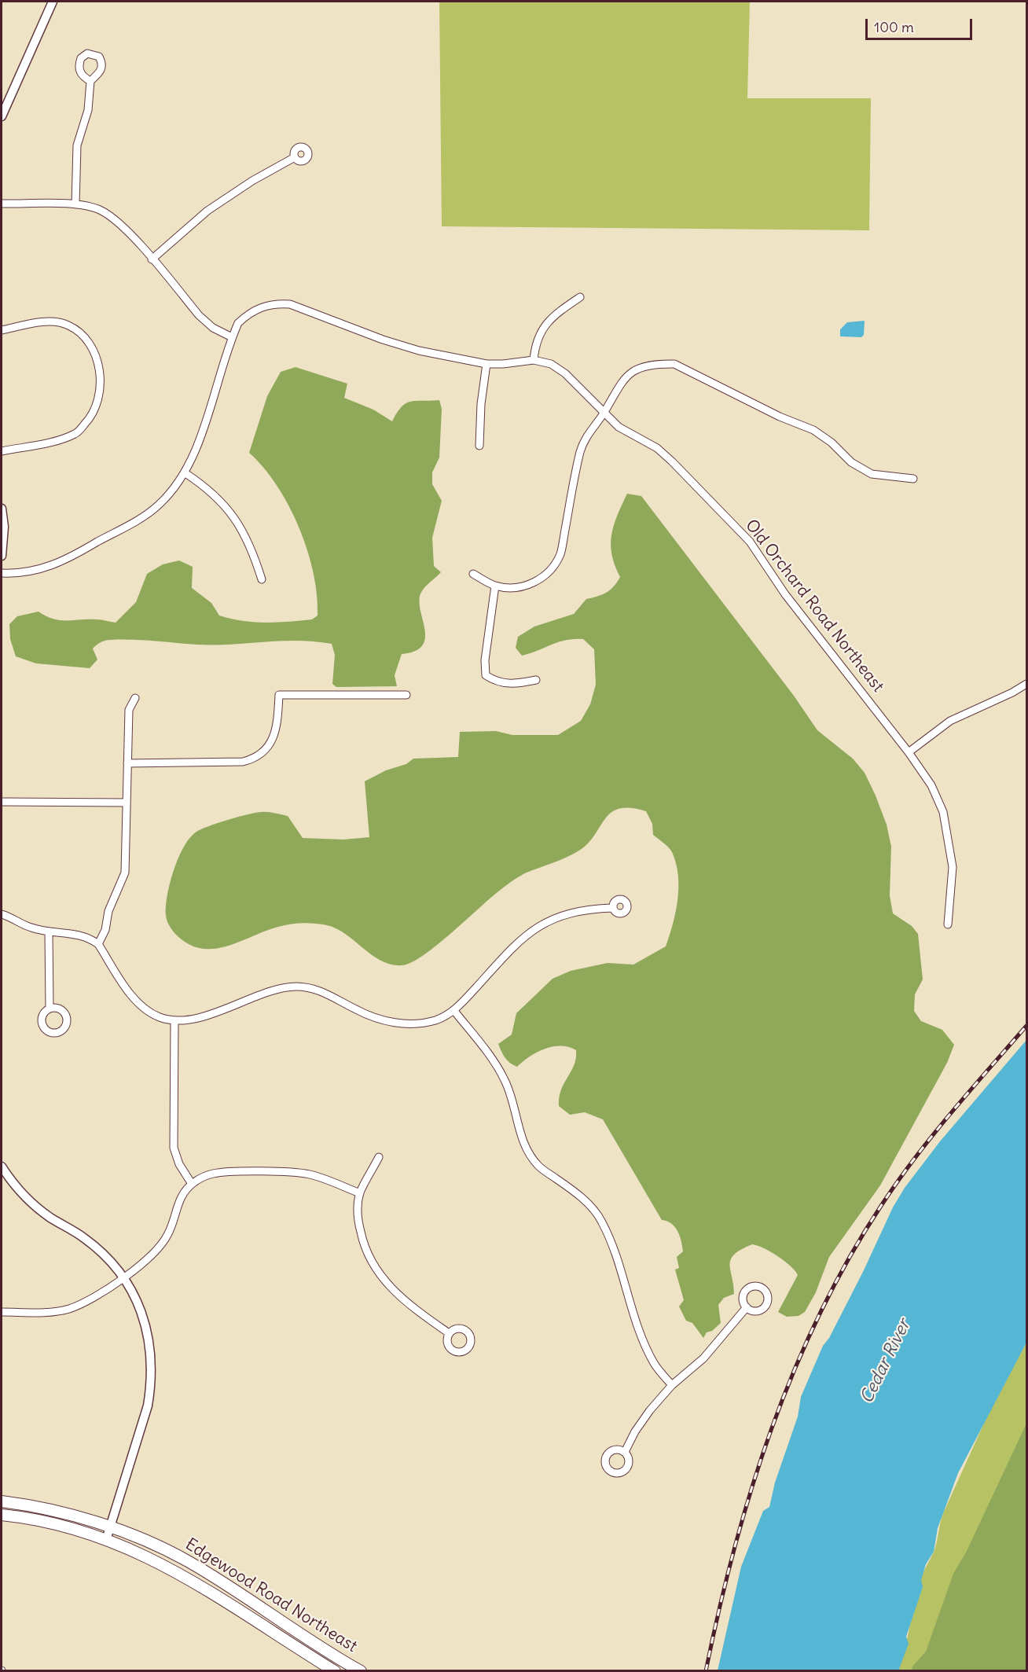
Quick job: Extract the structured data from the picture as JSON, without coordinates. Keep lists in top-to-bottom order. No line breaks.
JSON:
{"streets":{"main road":["Edgewood Road Northeast"],"street":["Old Orchard Road Northeast"]},"water":["Cedar River"],"scale_bar":"100 m"}
